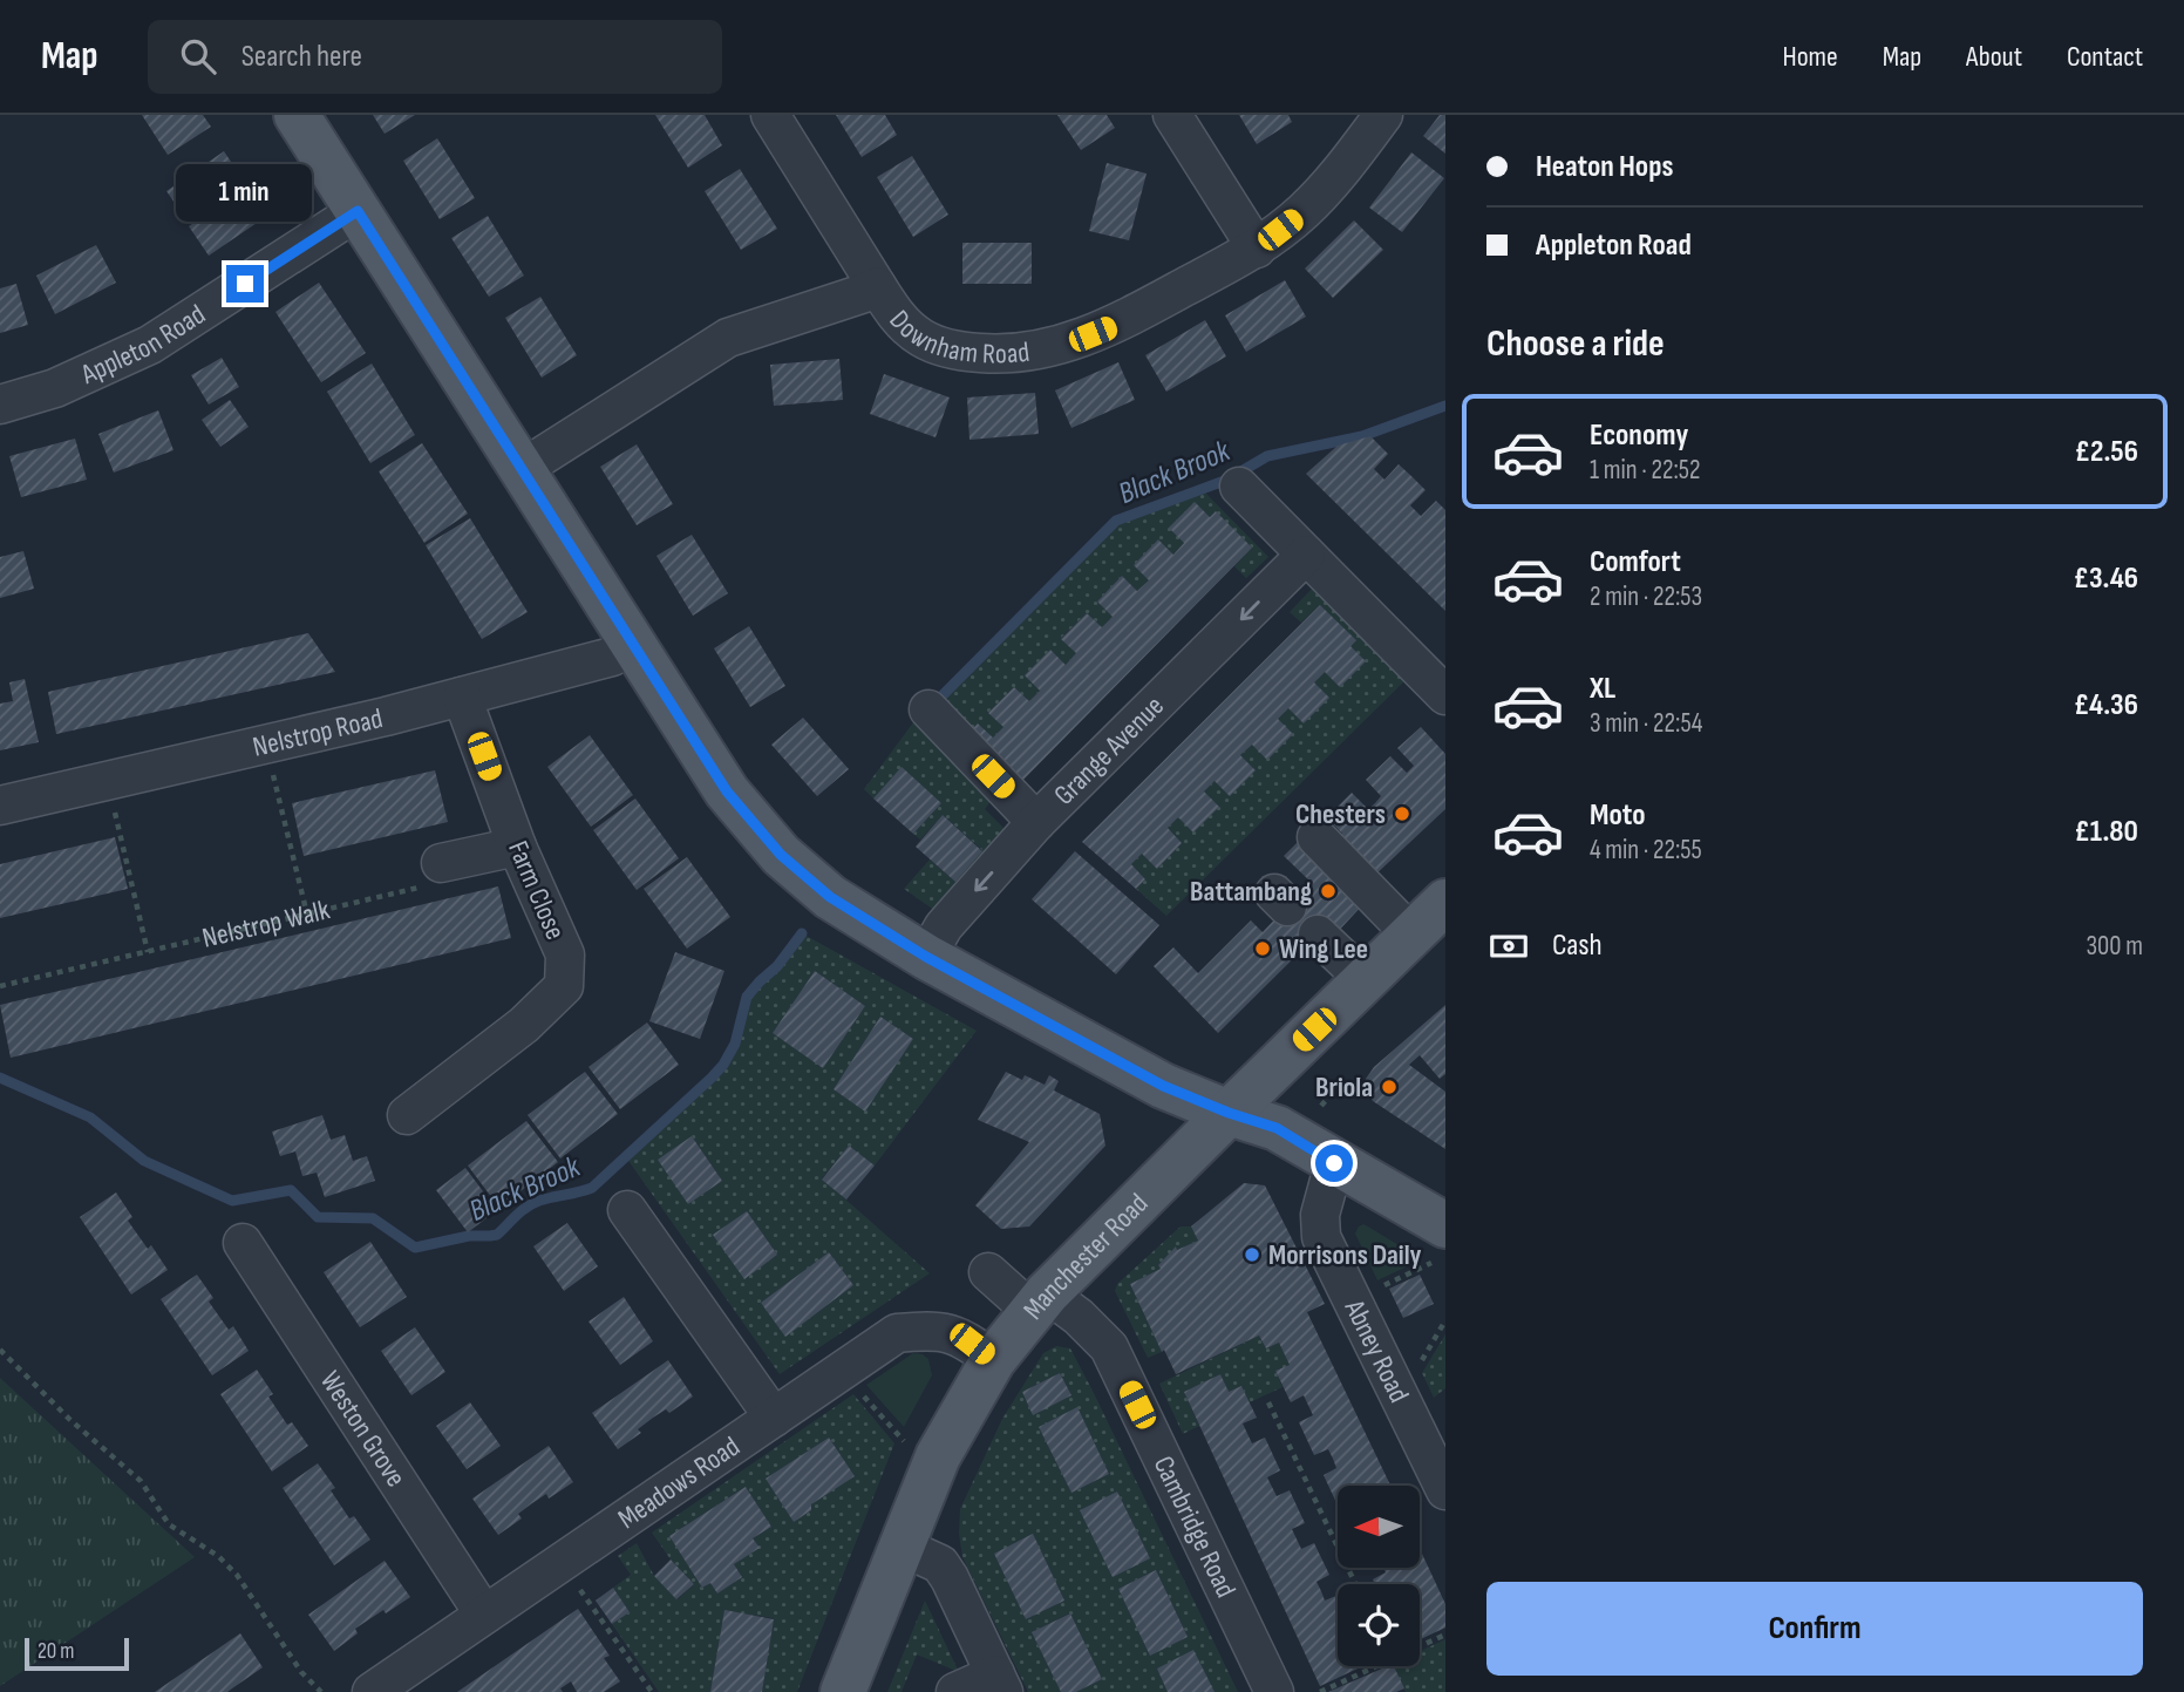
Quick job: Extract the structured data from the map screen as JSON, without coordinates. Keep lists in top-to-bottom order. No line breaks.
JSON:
{"streets":{"main road":["Manchester Road"],"street":["Downham Road","Appleton Road","Nelstrop Road","Grange Avenue","Farm Close","Abney Road","Weston Grove","Meadows Road","Cambridge Road"],"path":["Nelstrop Walk"]},"crossings":[["Nelstrop Road","Farm Close"],["Manchester Road","Meadows Road"],["Manchester Road","Cambridge Road"],["Weston Grove","Meadows Road"]],"one_way":["Grange Avenue"],"water":["Black Brook"],"places":["Chesters","Battambang","Wing Lee","Briola","Morrisons Daily"],"scale_bar":"20 m","north":"left","page":{"header":"Map","search":"Search here","nav":["Home","Map","About","Contact"],"banner":["Heaton Hops","Appleton Road"],"bubble":"1 min","heading":"Choose a ride","list":[{"name":"Economy","note":"1 min · 22:52","value":"£2.56"},{"name":"Comfort","note":"2 min · 22:53","value":"£3.46"},{"name":"XL","note":"3 min · 22:54","value":"£4.36"},{"name":"Moto","note":"4 min · 22:55","value":"£1.80"}],"pay":["Cash","300 m"],"buttons":"Confirm","scale":"20 m"}}
